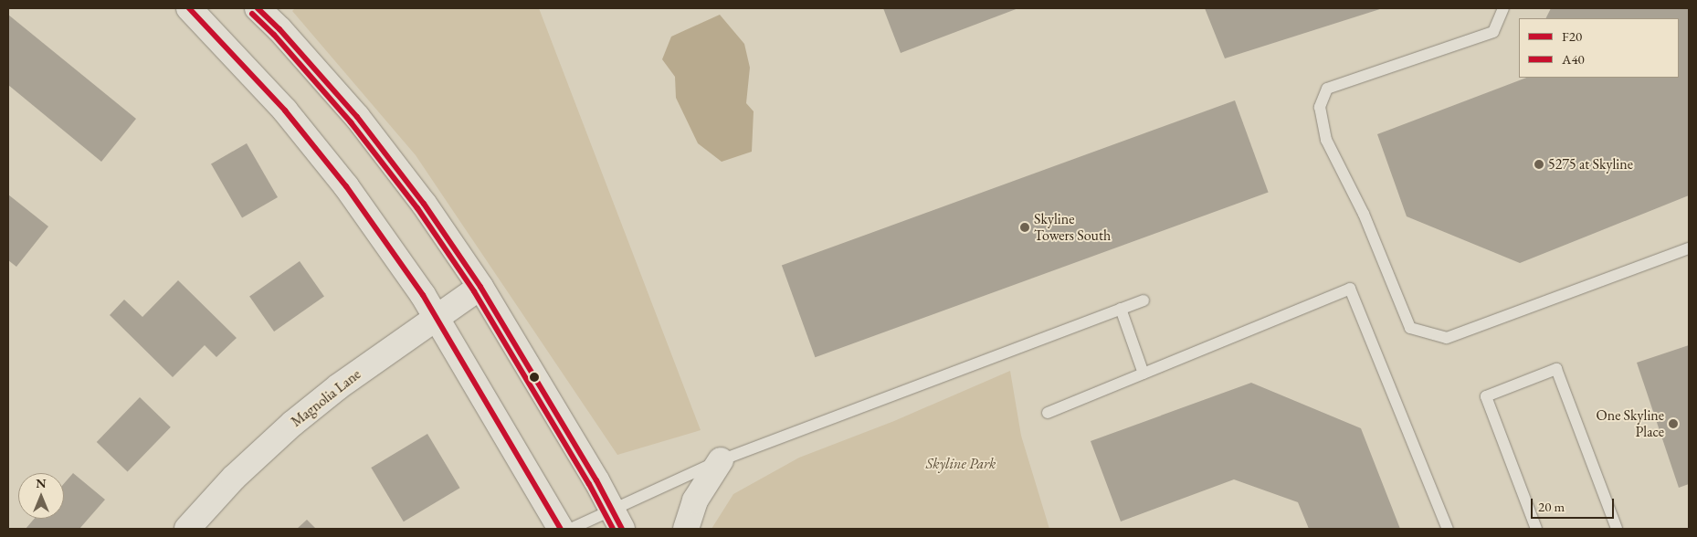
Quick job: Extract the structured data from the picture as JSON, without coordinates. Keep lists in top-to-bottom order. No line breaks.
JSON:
{"streets":{"main road":["Magnolia Lane"]},"parks":["Skyline Park"],"places":["5275 at Skyline","Skyline Towers South","One Skyline Place"],"lines":["transit line F20","transit line A40"],"legend":["F20","A40"],"scale_bar":"20 m","north":"top"}
